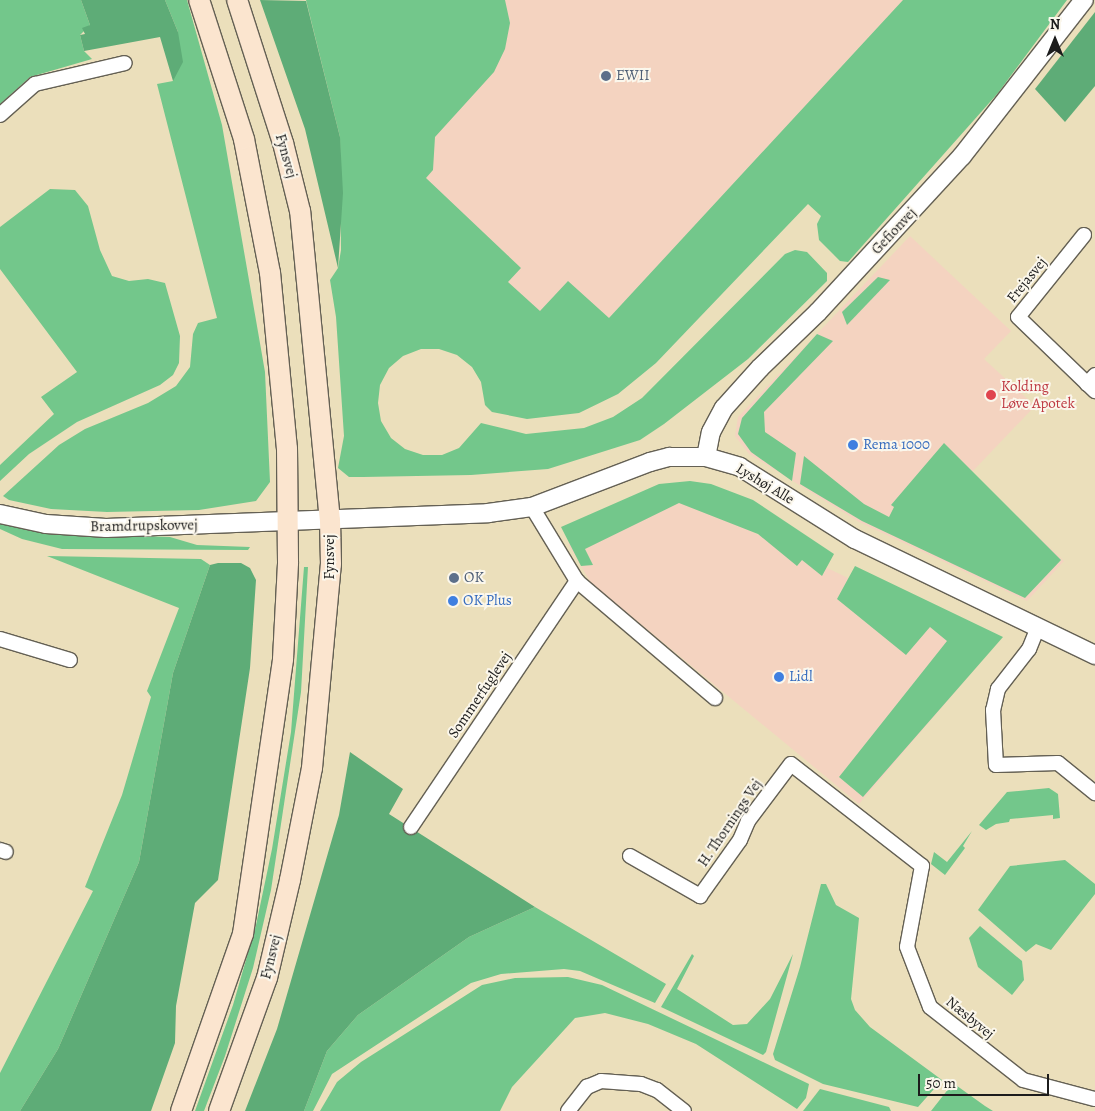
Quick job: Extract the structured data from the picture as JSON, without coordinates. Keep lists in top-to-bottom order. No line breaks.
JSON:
{"streets":{"main road":["Fynsvej"],"street":["Gefionvej","Frejasvej","Lyshøj Alle","Bramdrupskovvej","Sommerfuglevej","H. Thornings Vej","Næsbyvej"]},"crossings":[["Fynsvej","Lyshøj Alle"],["Gefionvej","Lyshøj Alle"],["Lyshøj Alle","Bramdrupskovvej"],["H. Thornings Vej","Næsbyvej"]],"places":["EWII","Kolding Løve Apotek","Rema 1000","OK","OK Plus","Lidl"],"scale_bar":"50 m","north":"top"}
